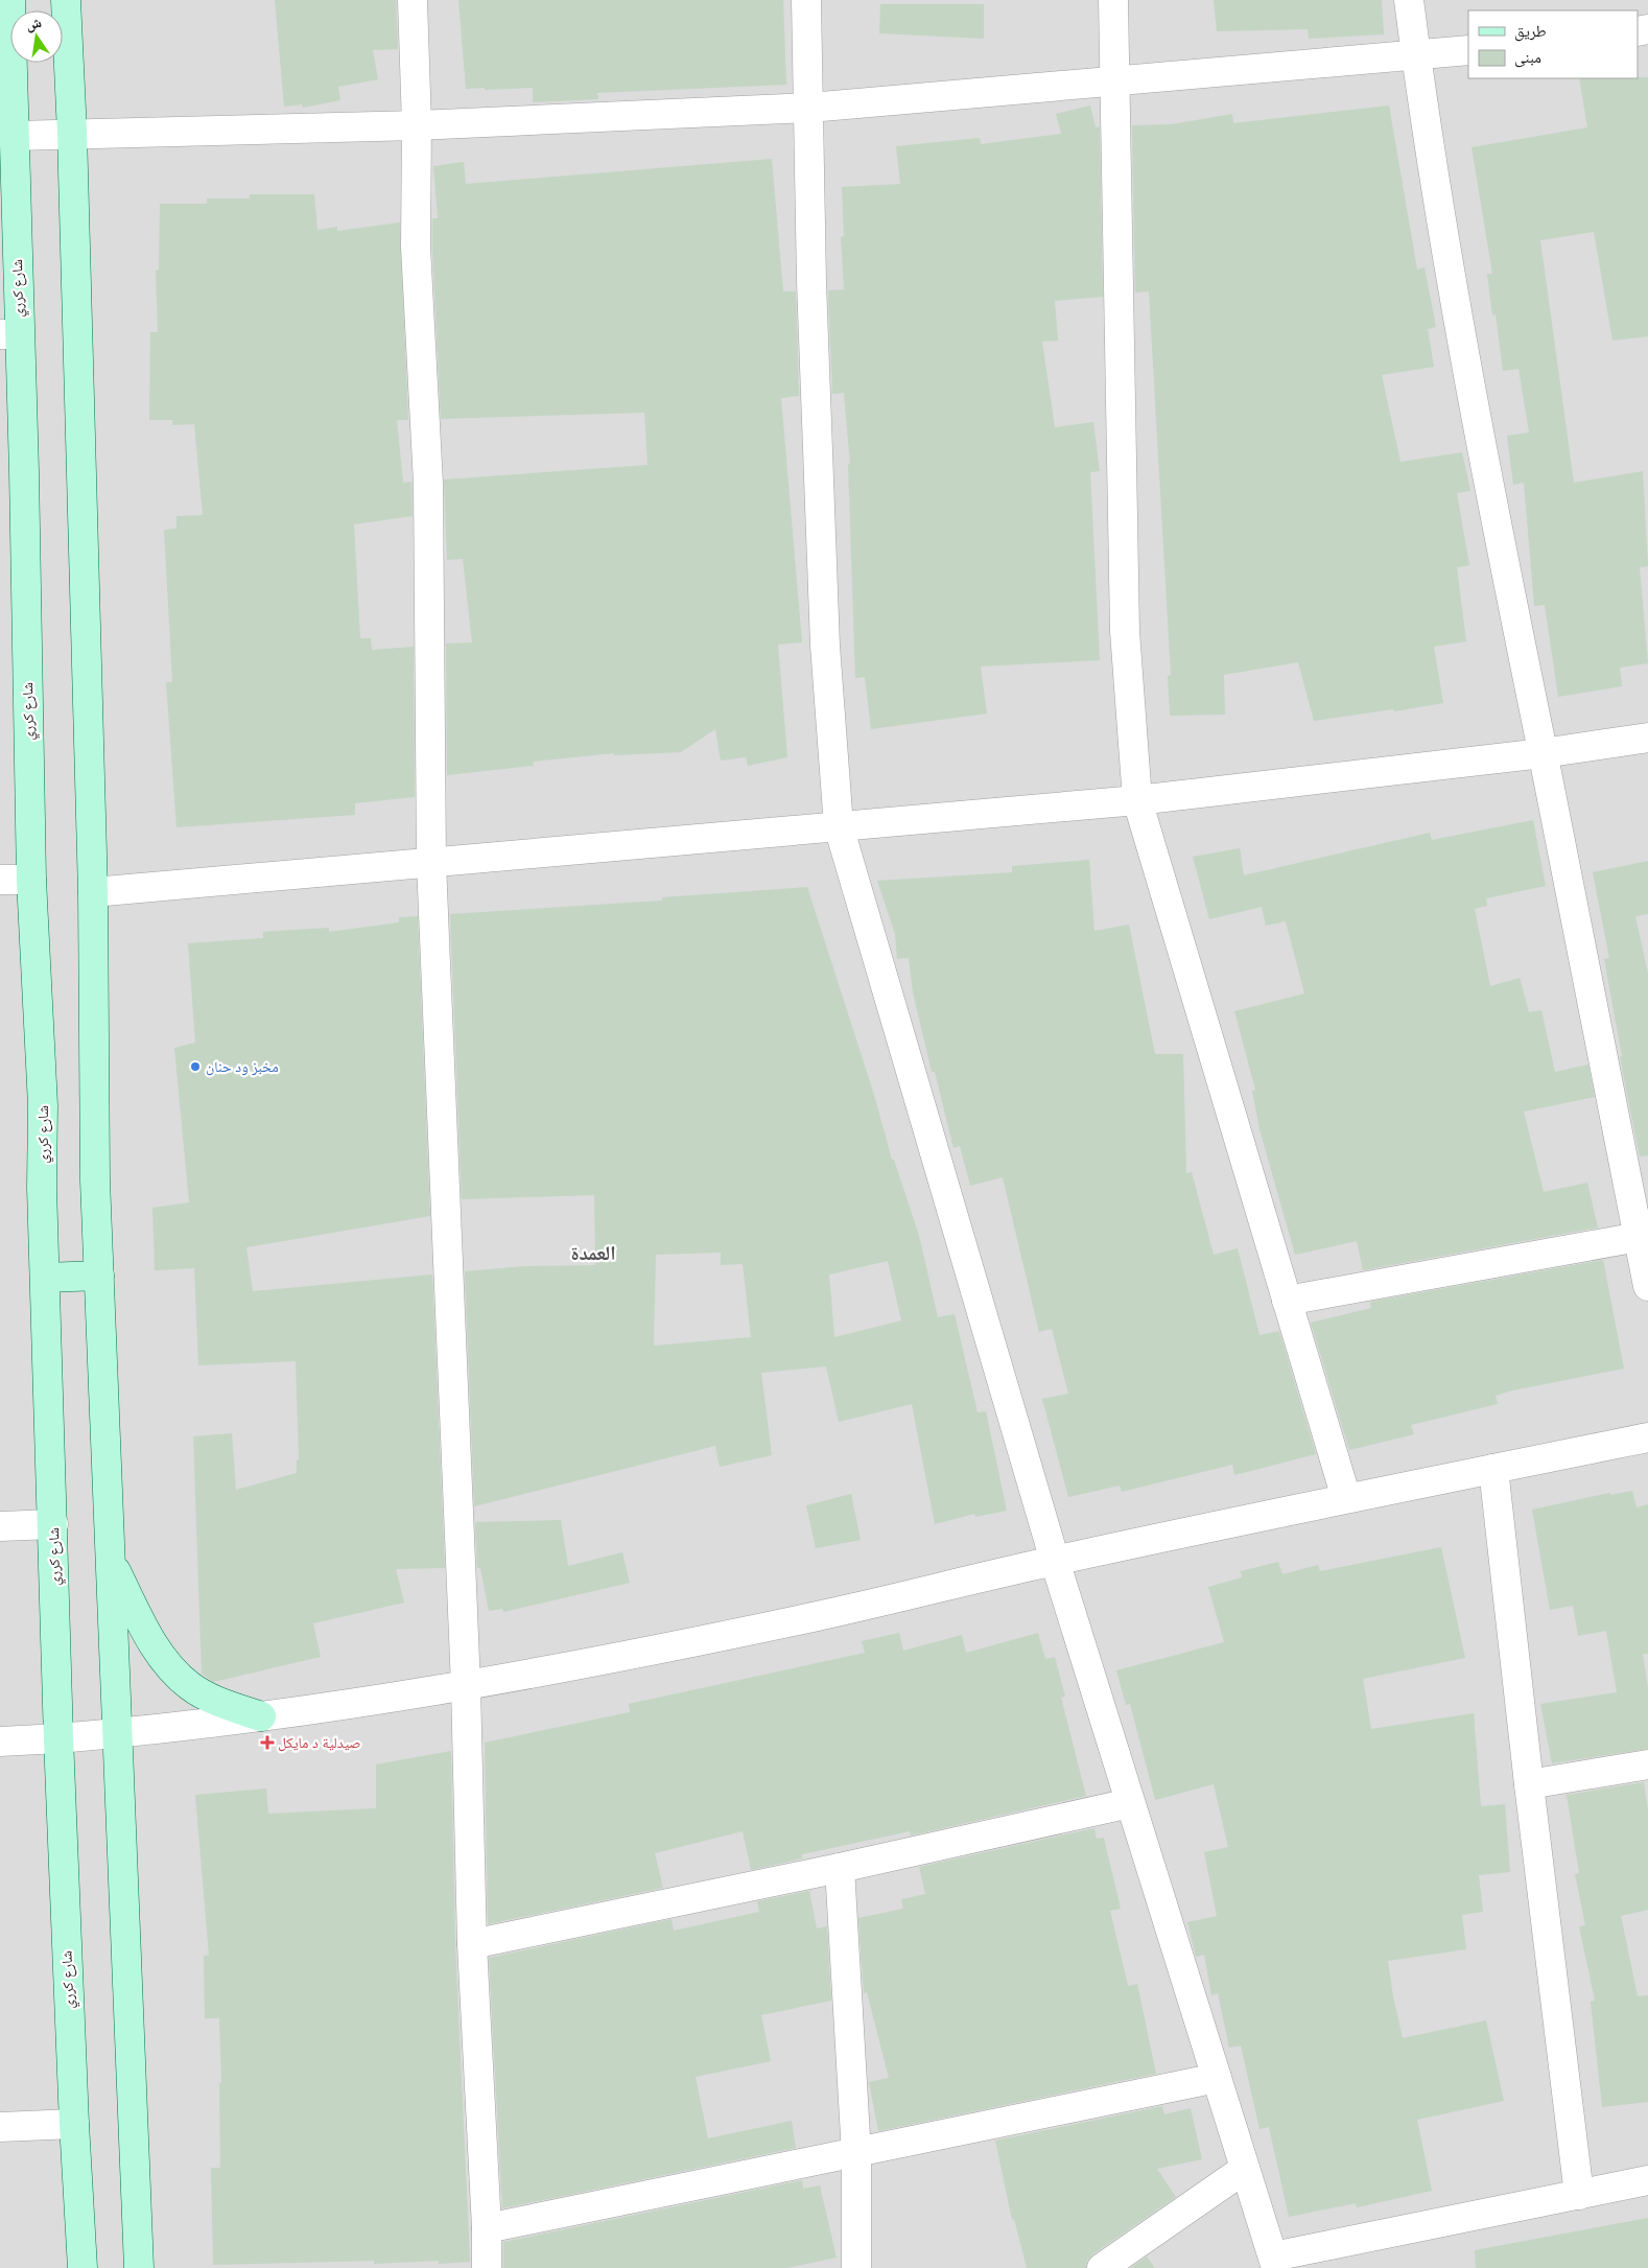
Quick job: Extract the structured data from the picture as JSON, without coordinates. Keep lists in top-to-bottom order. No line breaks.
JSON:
{"streets":{"main road":["شارع كرري"]},"districts":["العمدة"],"places":{"other":["مخبز ود حنان"],"health":["صيدلية د مايكل"]},"legend":["طريق","مبنى"],"north":"top"}
